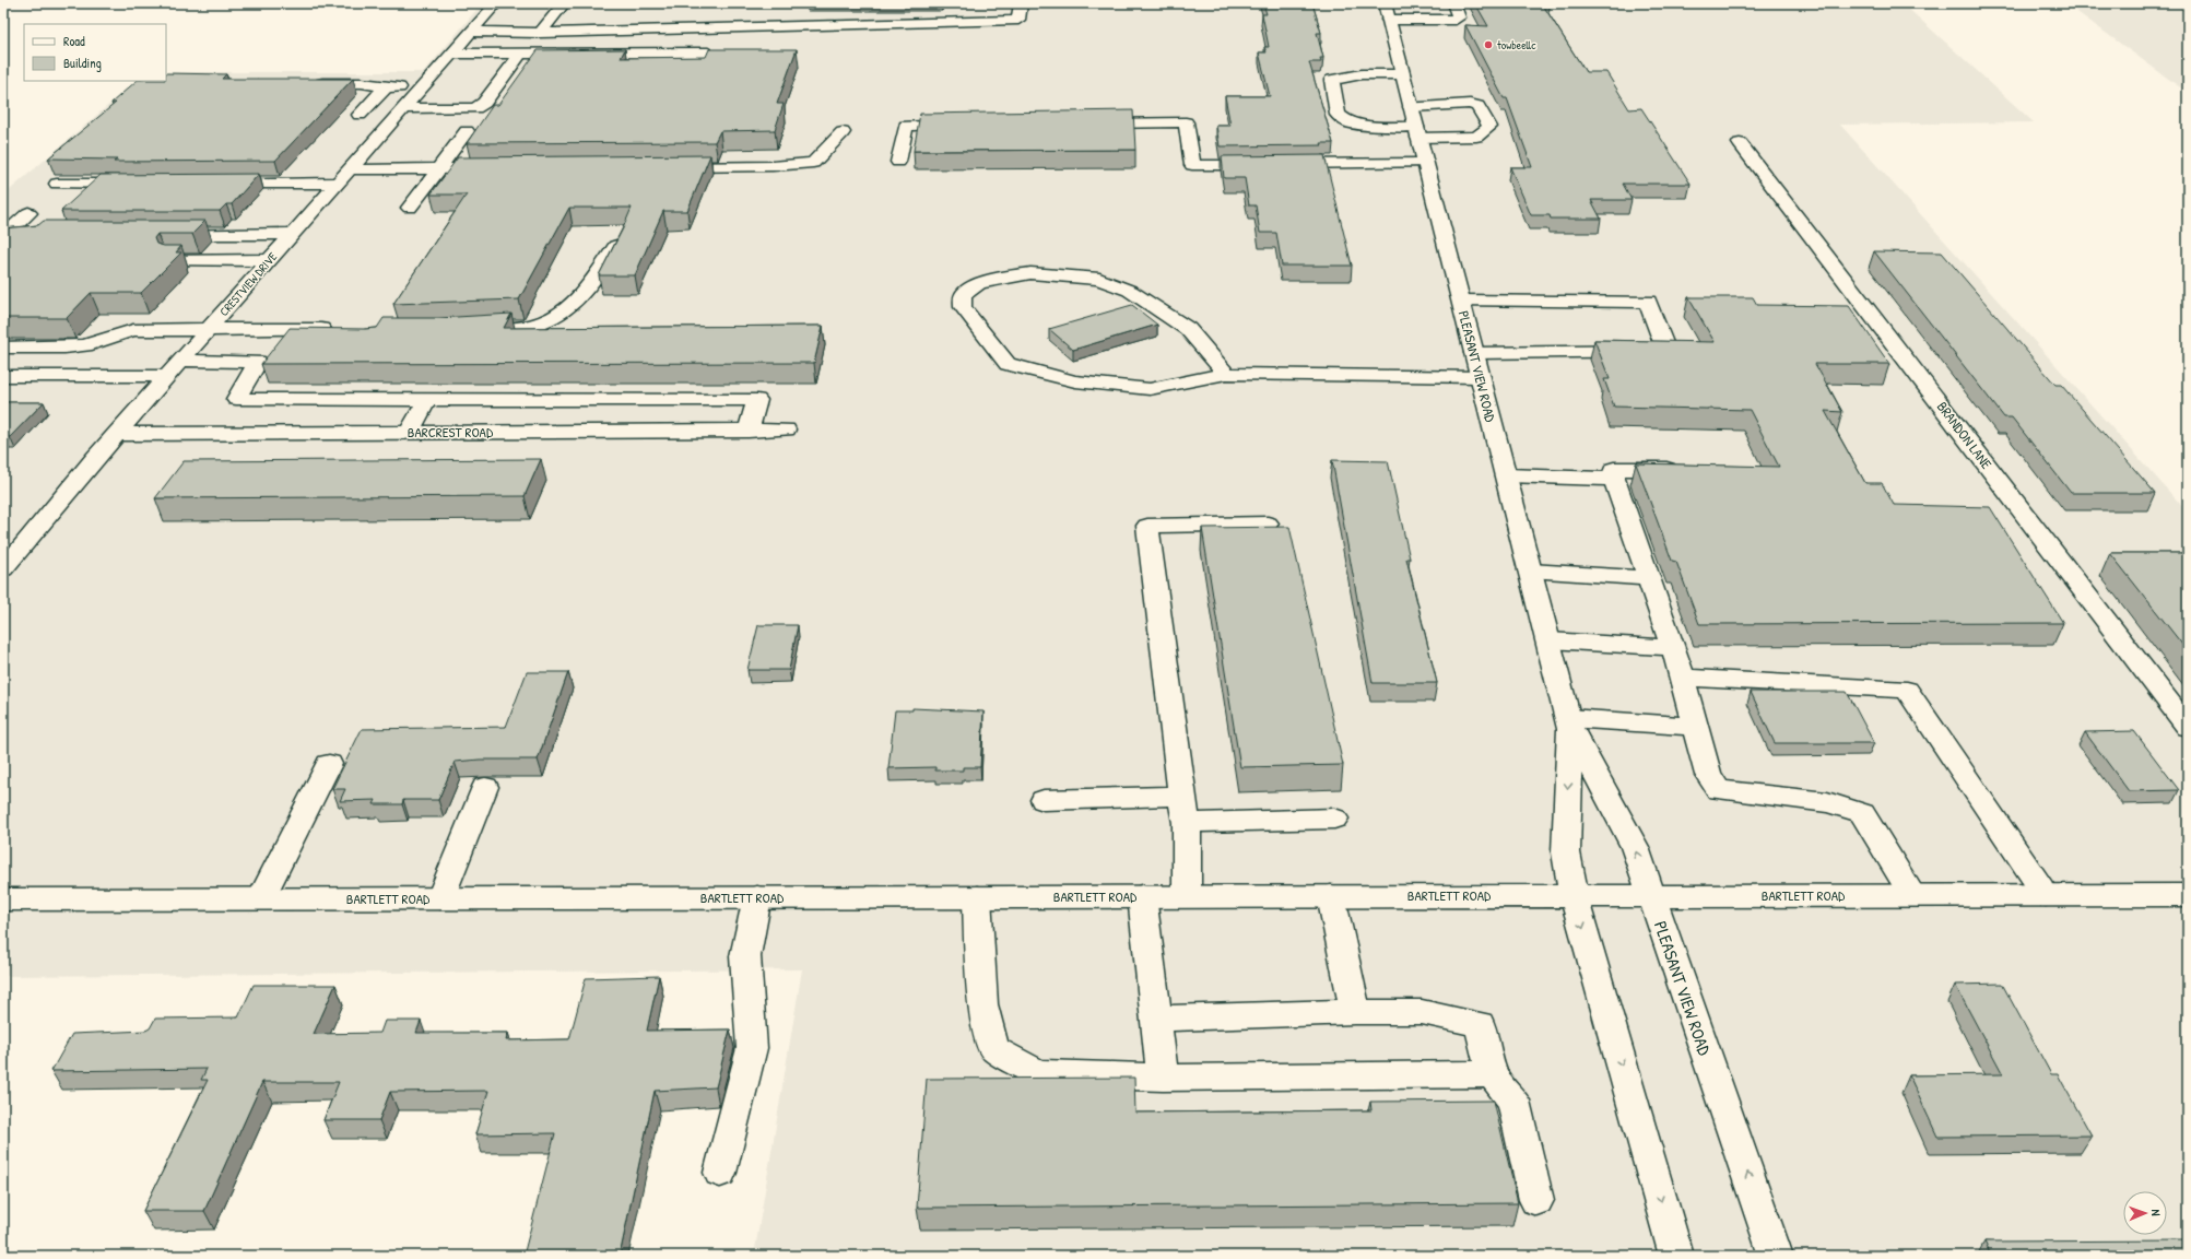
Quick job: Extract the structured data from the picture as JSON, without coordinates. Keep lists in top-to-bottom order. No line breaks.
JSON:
{"streets":{"main road":["CRESTVIEW DRIVE","PLEASANT VIEW ROAD","BARCREST ROAD","BRANDON LANE","BARTLETT ROAD"]},"crossings":[["CRESTVIEW DRIVE","BARCREST ROAD"],["PLEASANT VIEW ROAD","BARTLETT ROAD"]],"places":["towbeellc"],"legend":["Road","Building"],"north":"right"}
